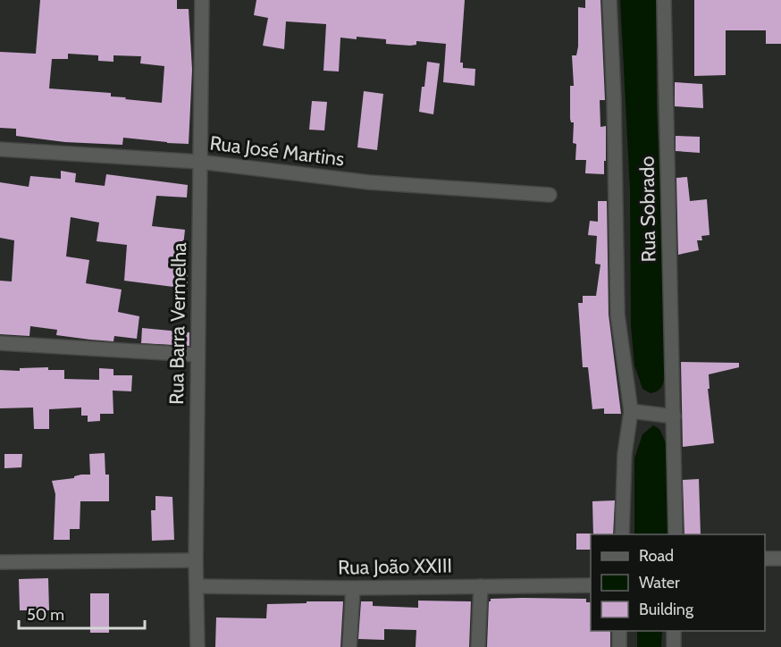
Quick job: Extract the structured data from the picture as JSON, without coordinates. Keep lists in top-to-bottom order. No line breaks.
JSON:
{"streets":{"street":["Rua José Martins","Rua Sobrado","Rua Barra Vermelha","Rua João XXIII"]},"crossings":[["Rua José Martins","Rua Barra Vermelha"],["Rua Barra Vermelha","Rua João XXIII"]],"legend":["Road","Water","Building"],"scale_bar":"50 m"}
